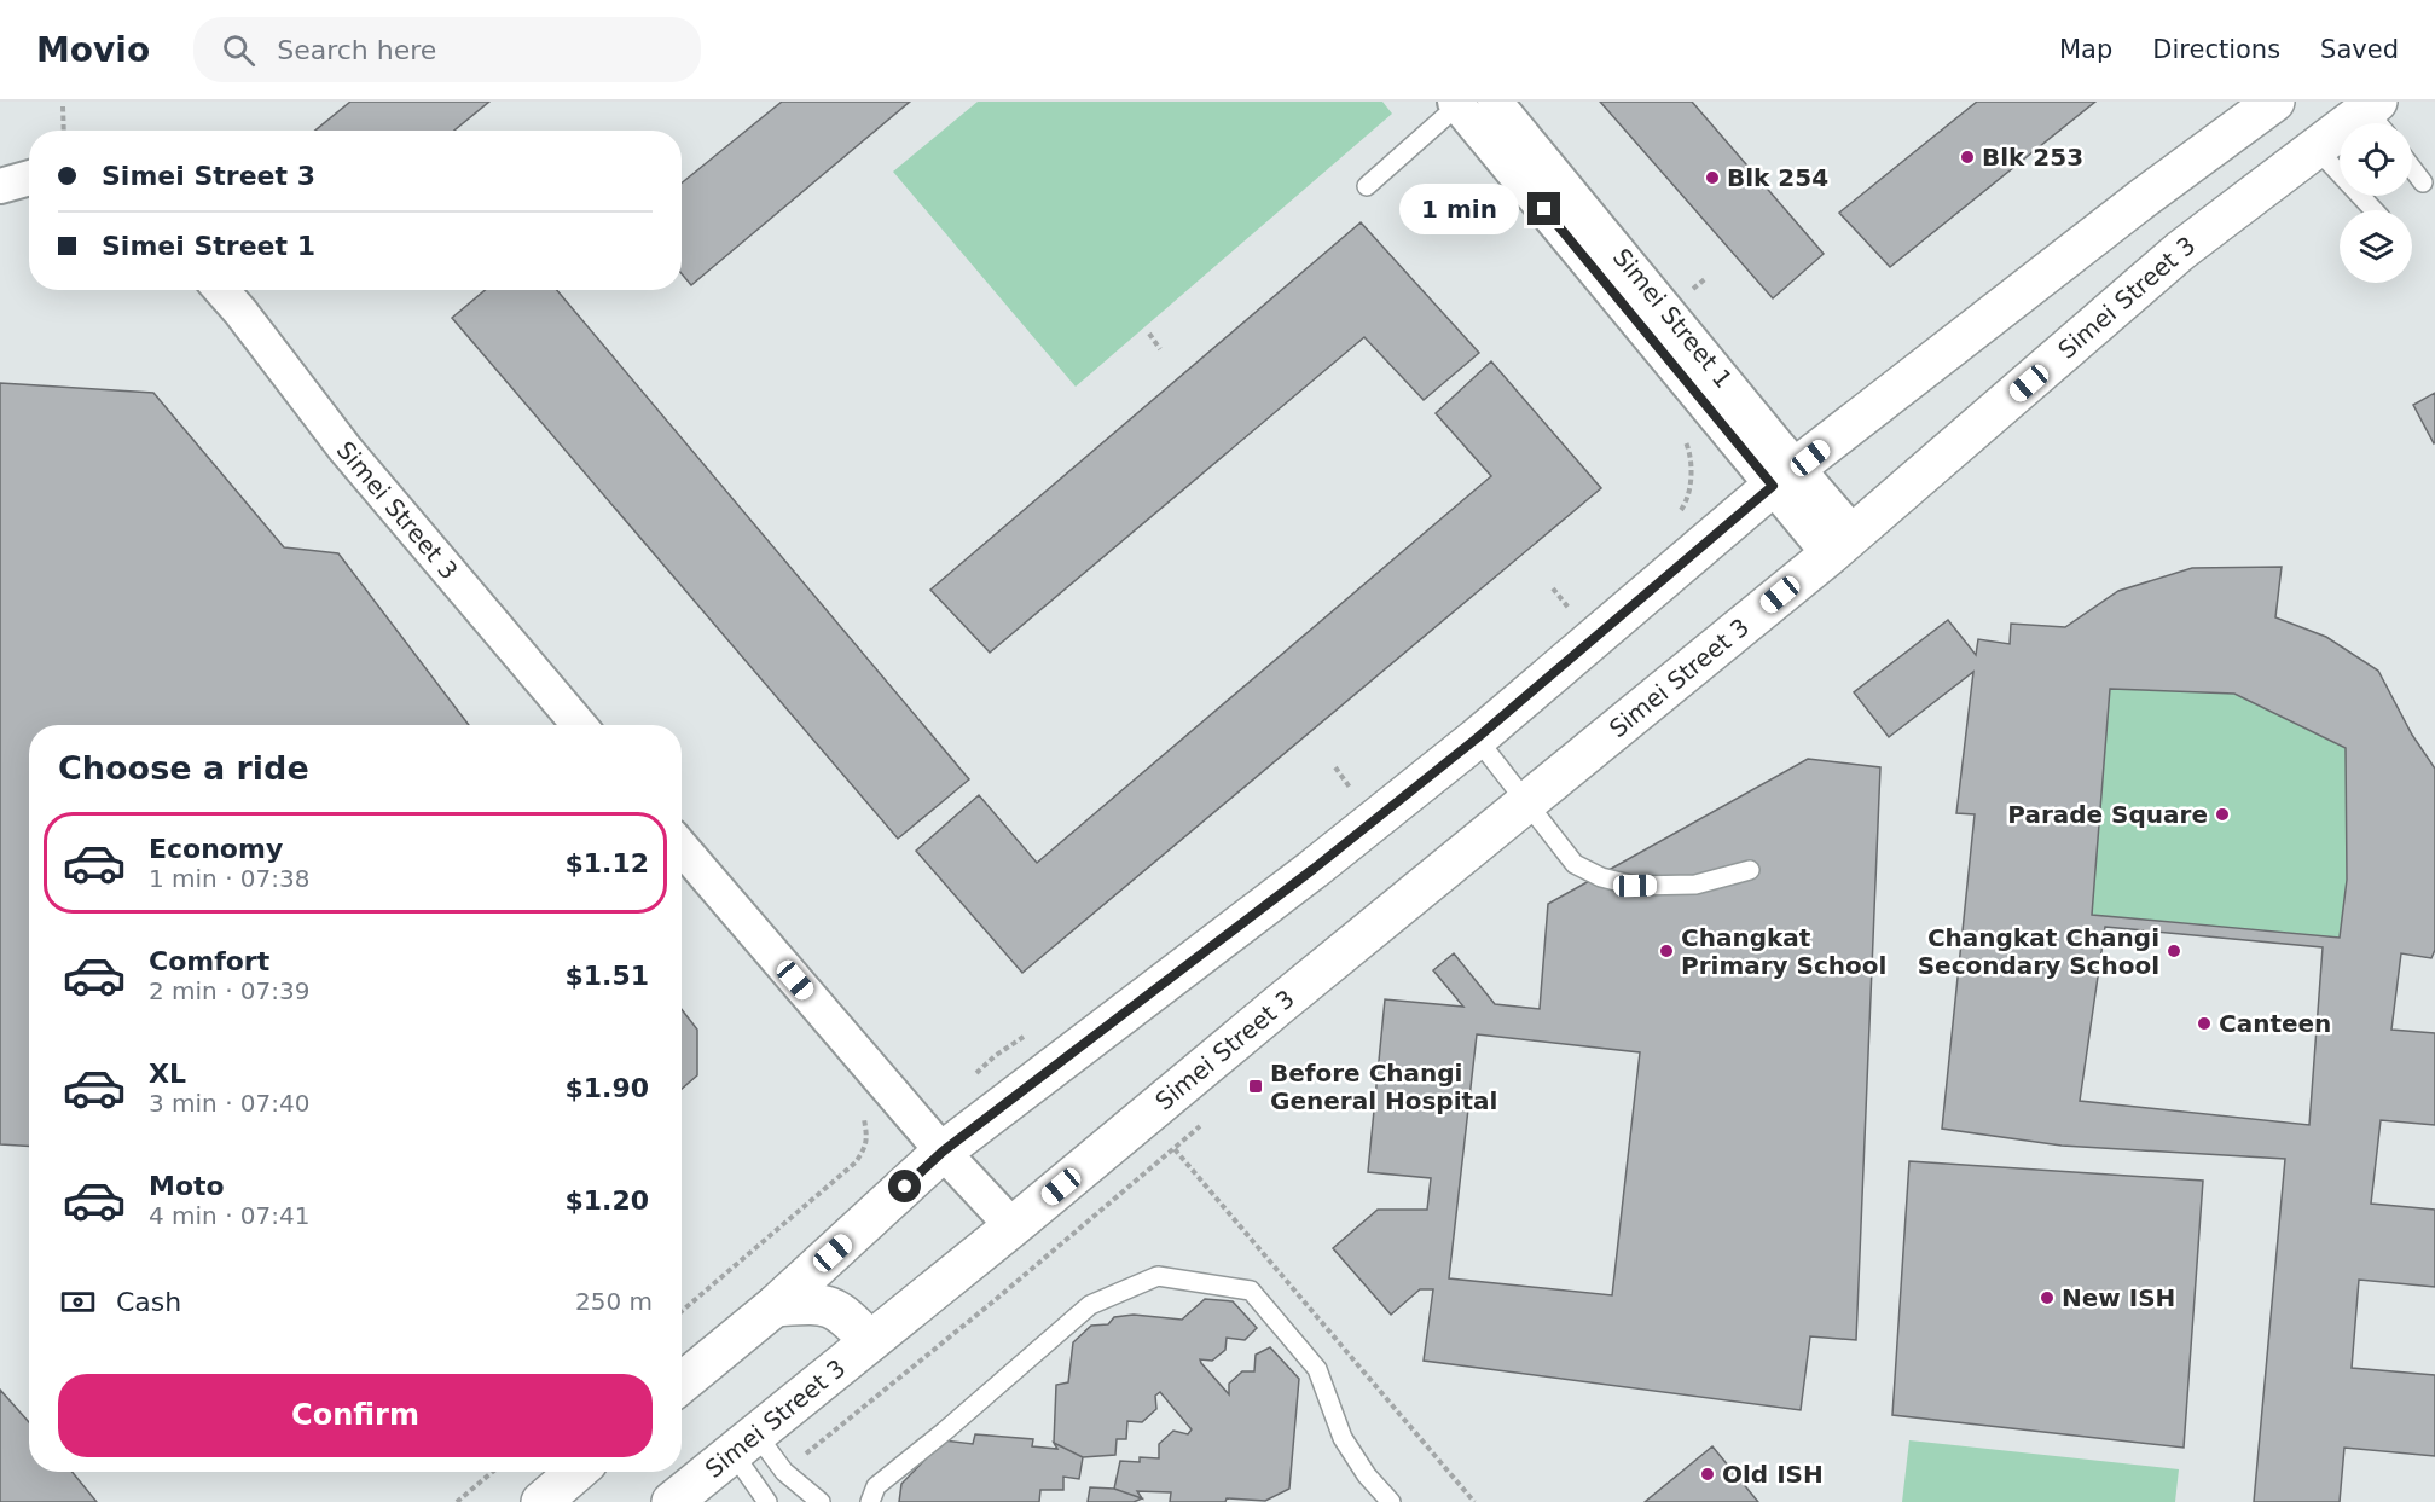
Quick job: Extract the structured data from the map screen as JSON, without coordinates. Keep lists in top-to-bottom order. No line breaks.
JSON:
{"streets":{"main road":["Simei Street 3"],"street":["Simei Street 1"]},"crossings":[["Simei Street 3","Simei Street 1"]],"places":{"other":["Blk 253","Blk 254","Parade Square","Changkat Primary School","Changkat Changi Secondary School","Canteen","New ISH","Old ISH"],"transit":["Before Changi General Hospital"]},"page":{"header":"Movio","search":"Search here","nav":["Map","Directions","Saved"],"banner":["Simei Street 3","Simei Street 1"],"bubble":"1 min","heading":"Choose a ride","list":[{"name":"Economy","note":"1 min · 07:38","value":"$1.12"},{"name":"Comfort","note":"2 min · 07:39","value":"$1.51"},{"name":"XL","note":"3 min · 07:40","value":"$1.90"},{"name":"Moto","note":"4 min · 07:41","value":"$1.20"}],"pay":["Cash","250 m"],"buttons":"Confirm"}}
